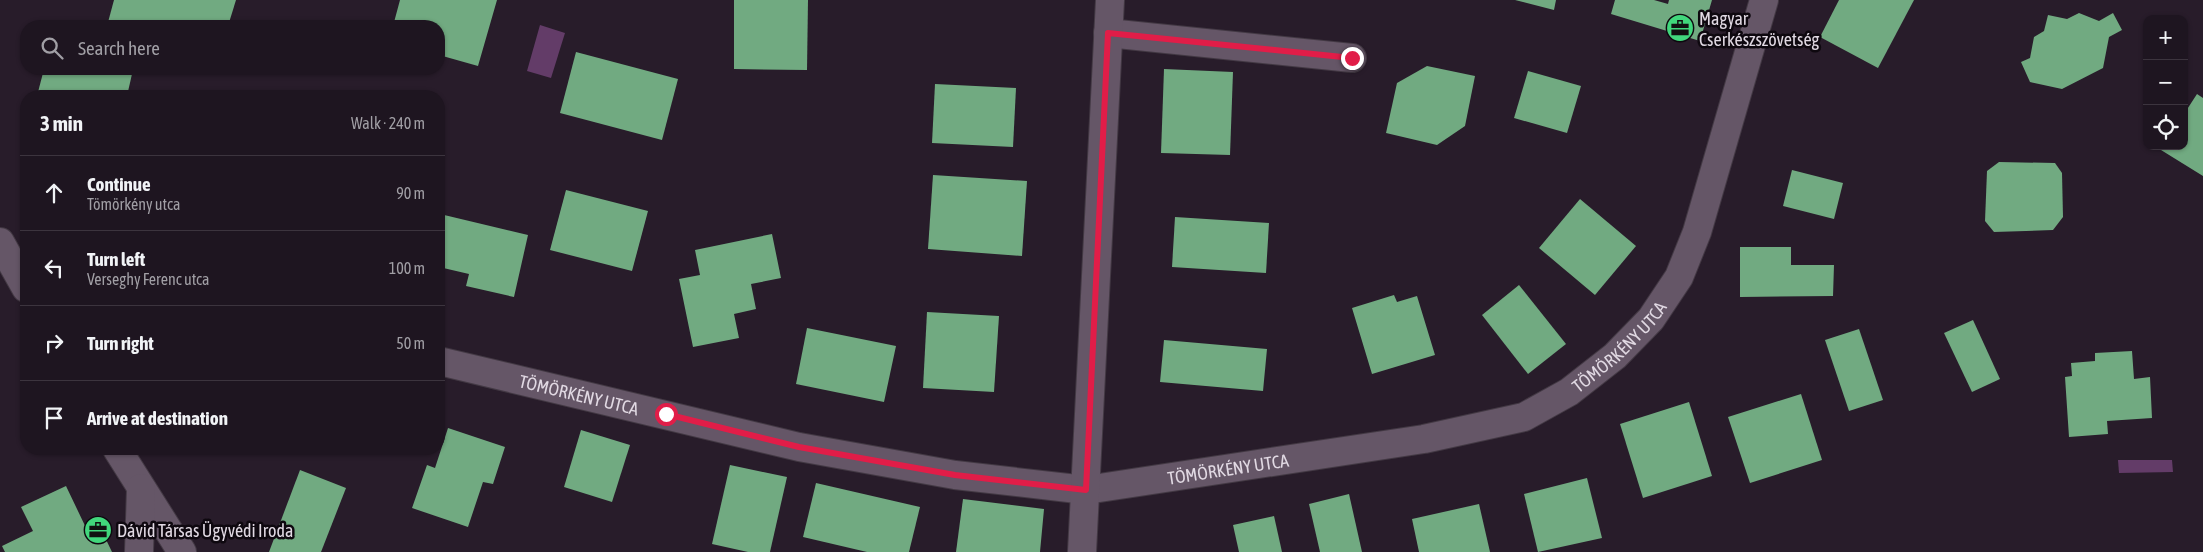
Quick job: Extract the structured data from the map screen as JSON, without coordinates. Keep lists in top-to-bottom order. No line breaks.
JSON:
{"streets":{"street":["TÖMÖRKÉNY UTCA"]},"places":{"office":["Magyar Cserkészszövetség","Dávid Társas Ügyvédi Iroda"]},"page":{"map_buttons":["+","−"],"search":"Search here","heading":["3 min","Walk · 240 m"],"list":[["Continue","Tömörkény utca","90 m"],["Turn left","Verseghy Ferenc utca","100 m"],["Turn right","50 m"],"Arrive at destination"]}}
